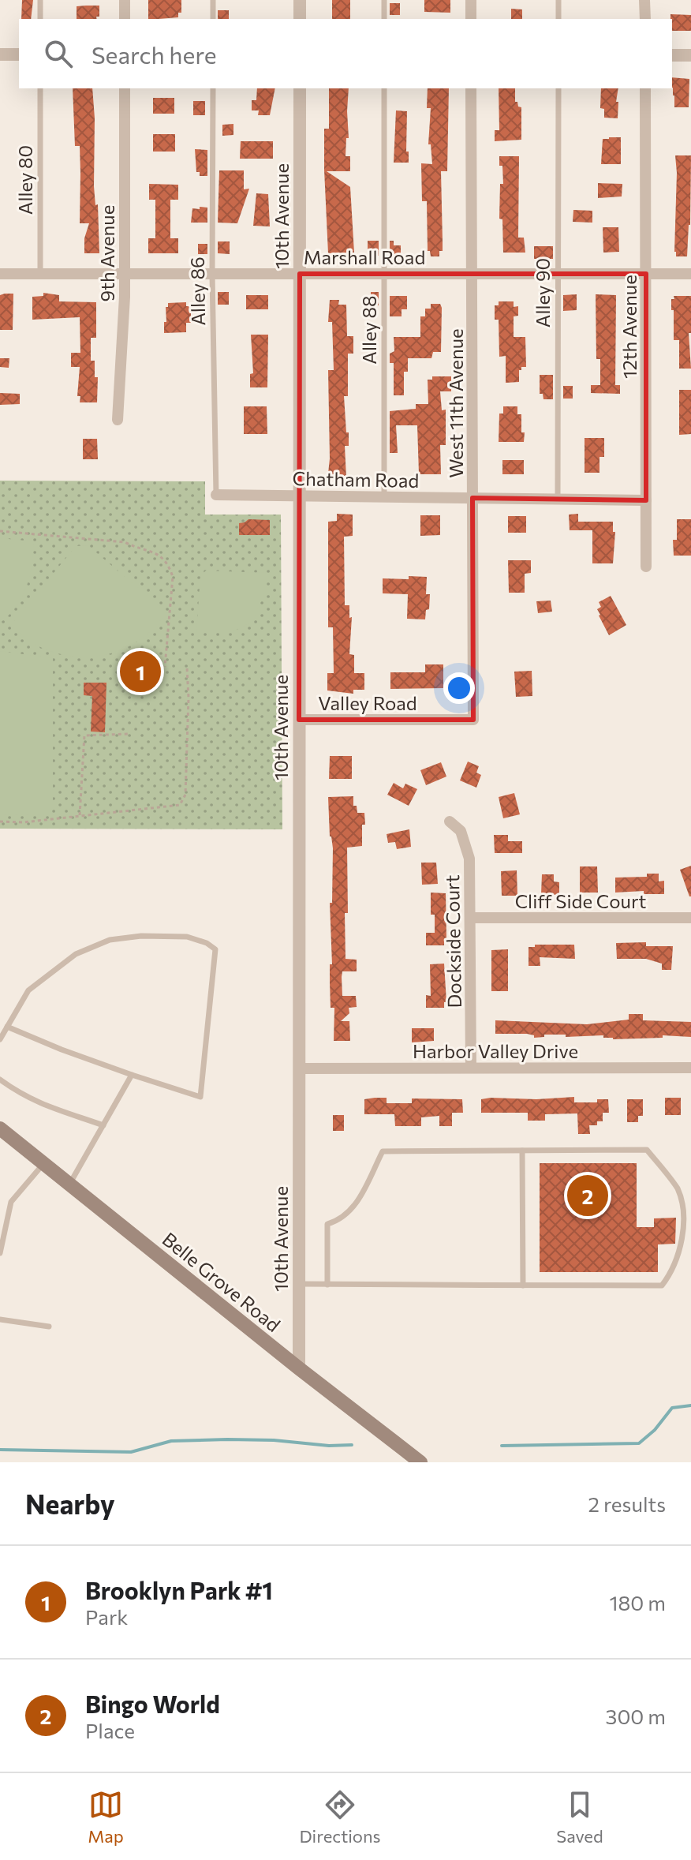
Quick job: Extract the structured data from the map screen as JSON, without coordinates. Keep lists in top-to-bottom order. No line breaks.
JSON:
{"streets":{"main road":["Belle Grove Road"],"street":["10th Avenue","9th Avenue","Marshall Road","12th Avenue","West 11th Avenue","Chatham Road","Valley Road","Cliff Side Court","Dockside Court","Harbor Valley Drive"],"lane":["Alley 80","Alley 86","Alley 90","Alley 88"]},"crossings":[["Alley 80","Marshall Road"],["10th Avenue","Marshall Road"],["10th Avenue","Chatham Road"],["10th Avenue","Valley Road"],["10th Avenue","Harbor Valley Drive"],["10th Avenue","Belle Grove Road"],["9th Avenue","Marshall Road"],["Marshall Road","Alley 86"],["Marshall Road","Alley 90"],["Marshall Road","12th Avenue"],["Marshall Road","Alley 88"],["Marshall Road","West 11th Avenue"],["Alley 86","Chatham Road"],["Alley 90","Chatham Road"],["12th Avenue","Chatham Road"],["Alley 88","Chatham Road"],["West 11th Avenue","Chatham Road"],["West 11th Avenue","Valley Road"],["Cliff Side Court","Dockside Court"],["Dockside Court","Harbor Valley Drive"]],"page":{"search":"Search here","pins":["1","2"],"heading":["Nearby","2 results"],"list":[{"mark":"1","name":"Brooklyn Park #1","note":"Park","value":"180 m"},{"mark":"2","name":"Bingo World","note":"Place","value":"300 m"}],"nav":["Map","Directions","Saved"]}}
